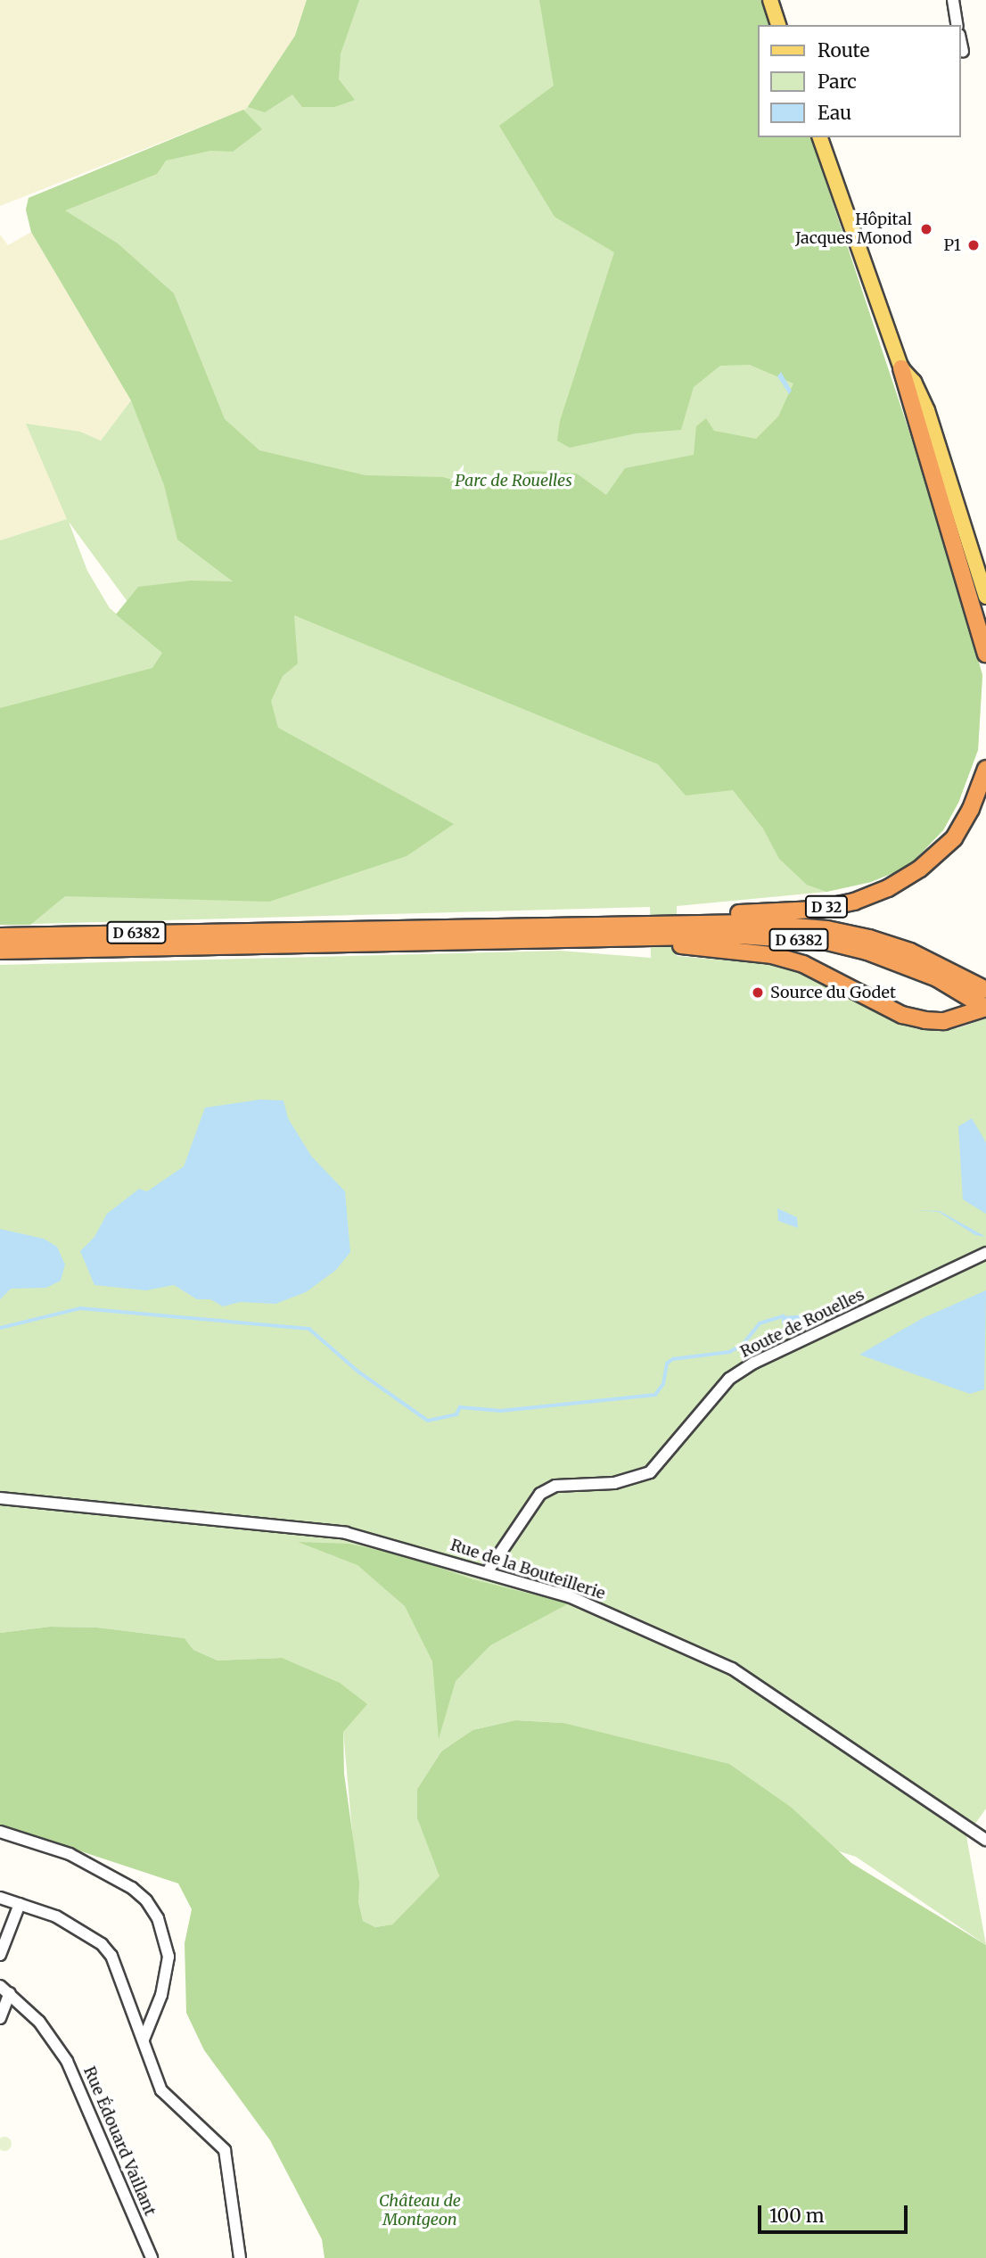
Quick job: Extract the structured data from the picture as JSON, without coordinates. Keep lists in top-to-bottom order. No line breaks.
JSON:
{"streets":{"highway":["D 32","D 6382"],"street":["Route de Rouelles","Rue de la Bouteillerie","Rue Édouard Vaillant"]},"crossings":[["D 32","D 6382"],["Route de Rouelles","Rue de la Bouteillerie"]],"parks":["Parc de Rouelles","Château de Montgeon"],"places":["Hôpital Jacques Monod","P1","Source du Godet"],"legend":["Route","Parc","Eau"],"scale_bar":"100 m"}
